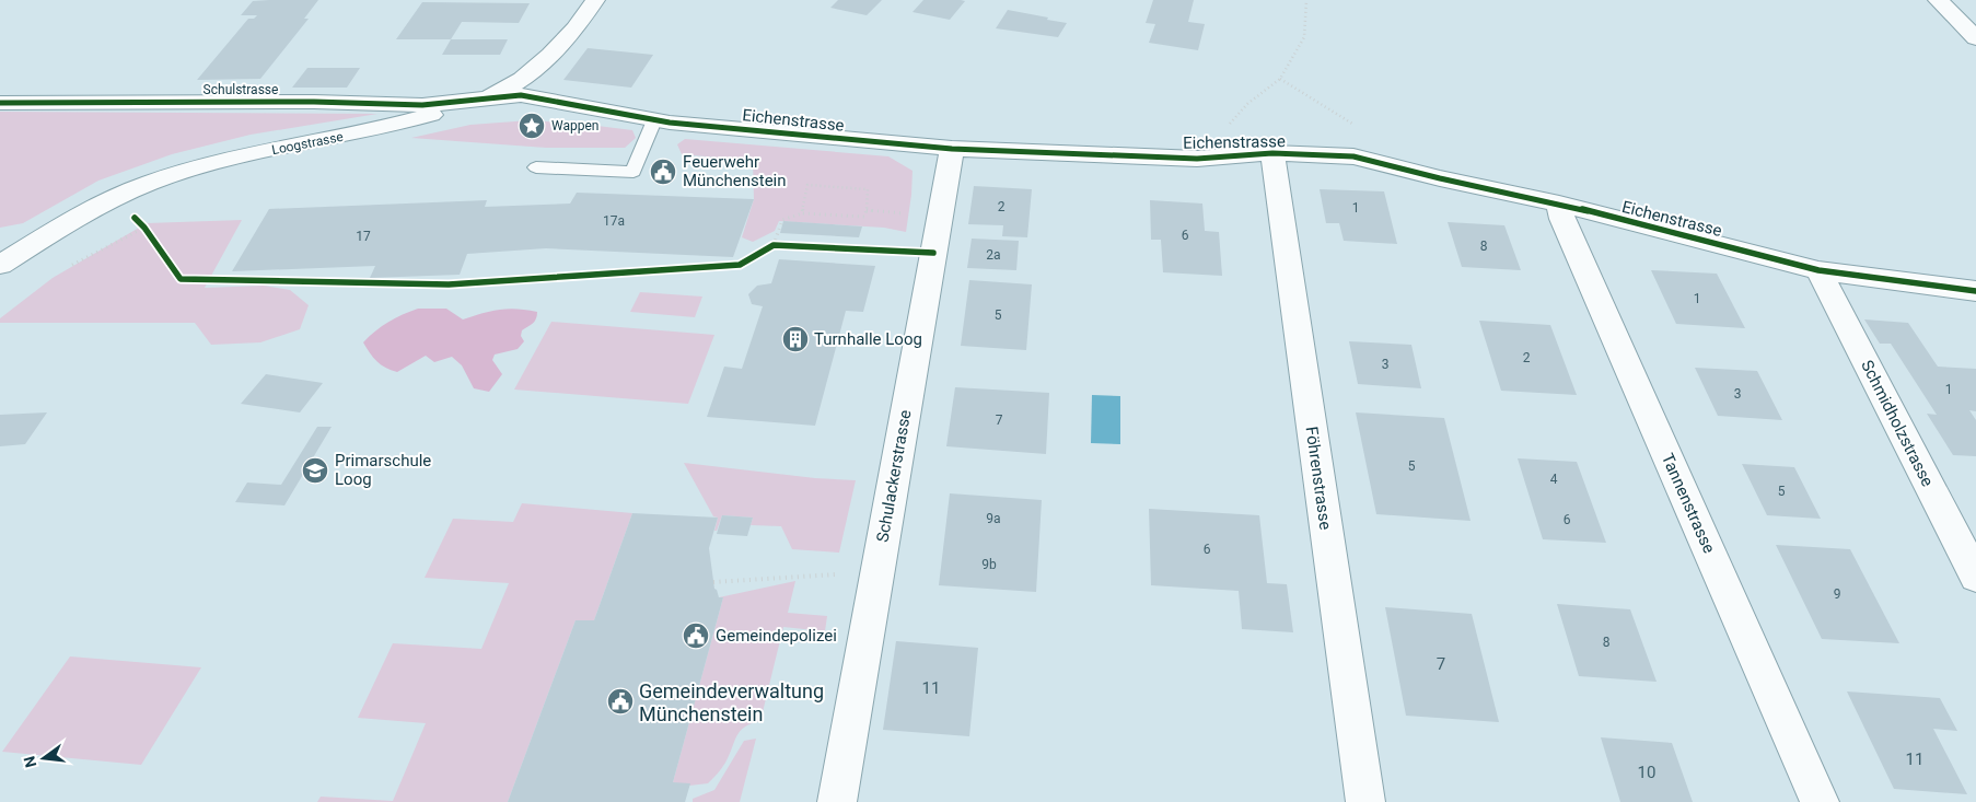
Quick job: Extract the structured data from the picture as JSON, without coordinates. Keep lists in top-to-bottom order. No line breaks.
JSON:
{"streets":{"street":["Schulstrasse","Eichenstrasse","Loogstrasse","Schmidholzstrasse","Schulackerstrasse","Föhrenstrasse","Tannenstrasse"]},"crossings":[["Schulstrasse","Eichenstrasse"],["Schulstrasse","Loogstrasse"],["Eichenstrasse","Loogstrasse"],["Eichenstrasse","Schmidholzstrasse"],["Eichenstrasse","Schulackerstrasse"],["Eichenstrasse","Föhrenstrasse"],["Eichenstrasse","Tannenstrasse"]],"places":{"place":["Wappen"],"public building":["Feuerwehr Münchenstein","Gemeindepolizei","Gemeindeverwaltung Münchenstein"],"building":["Turnhalle Loog"],"school or university":["Primarschule Loog"]},"house_numbers":["2","1","17a","6","17","8","2a","1","5","2","3","1","3","7","5","4","5","9a","6","6","9b","9","8","7","11","11","10"],"north":"left"}
